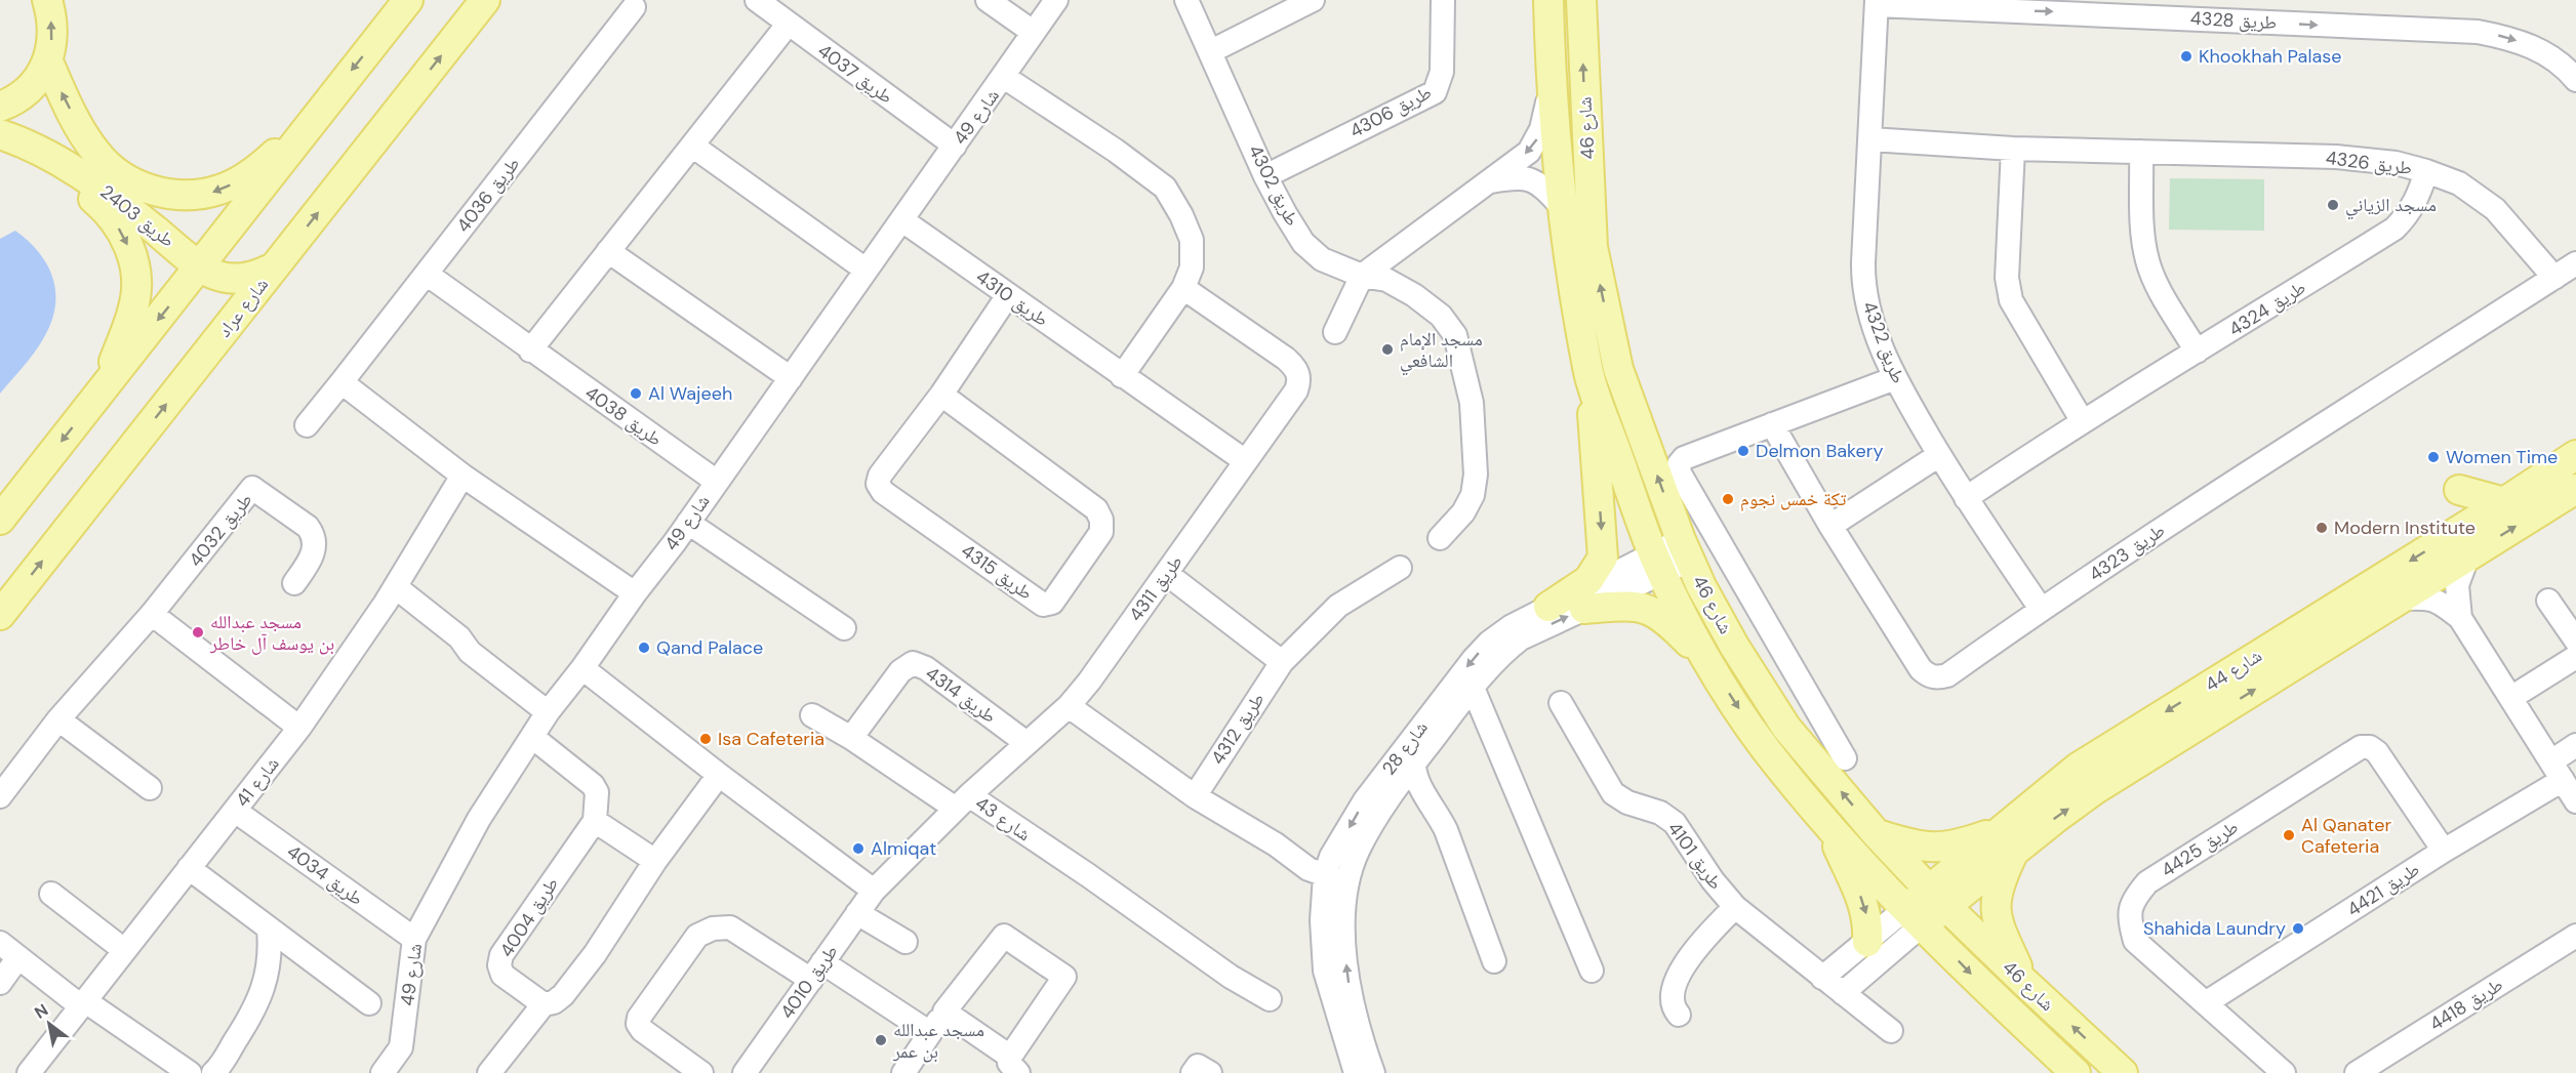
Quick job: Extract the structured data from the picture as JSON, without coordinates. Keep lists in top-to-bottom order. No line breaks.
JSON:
{"streets":{"main road":["شارع 46","طريق 2403","شارع عراد","شارع 44"],"street":["طريق 4328","طريق 4037","طريق 4306","شارع 49","طريق 4326","طريق 4302","طريق 4036","طريق 4310","طريق 4324","طريق 4322","طريق 4038","طريق 4032","طريق 4323","طريق 4315","طريق 4311","طريق 4314","طريق 4312","شارع 28","شارع 41","شارع 43","طريق 4425","طريق 4101","طريق 4034","طريق 4421","طريق 4004","طريق 4010","طريق 4418"]},"crossings":[["طريق 4328","طريق 4322"],["طريق 4037","شارع 49"],["طريق 4306","طريق 4302"],["شارع 49","طريق 4310"],["شارع 49","طريق 4038"],["شارع 49","طريق 4034"],["شارع 46","شارع 44"],["شارع 46","شارع 28"],["طريق 4326","طريق 4324"],["طريق 4326","طريق 4322"],["طريق 4326","طريق 4323"],["طريق 4036","طريق 4038"],["طريق 2403","شارع عراد"],["طريق 4310","طريق 4315"],["طريق 4310","طريق 4311"],["طريق 4324","طريق 4322"],["طريق 4322","طريق 4323"],["طريق 4311","طريق 4314"],["طريق 4311","شارع 43"],["شارع 41","طريق 4034"],["شارع 43","طريق 4010"],["طريق 4425","طريق 4421"]],"one_way":["طريق 4328"],"places":["Khookhah Palase","مسجد الزياني","مسجد الإمام الشافعي","Al Wajeeh","Delmon Bakery","Women Time","تكة خمس نجوم","Modern Institute","مسجد عبدالله بن يوسف آل خاطر","Qand Palace","Isa Cafeteria","Al Qanater Cafeteria","Almiqat","Shahida Laundry","مسجد عبدالله بن عمر"],"north":"top left"}
